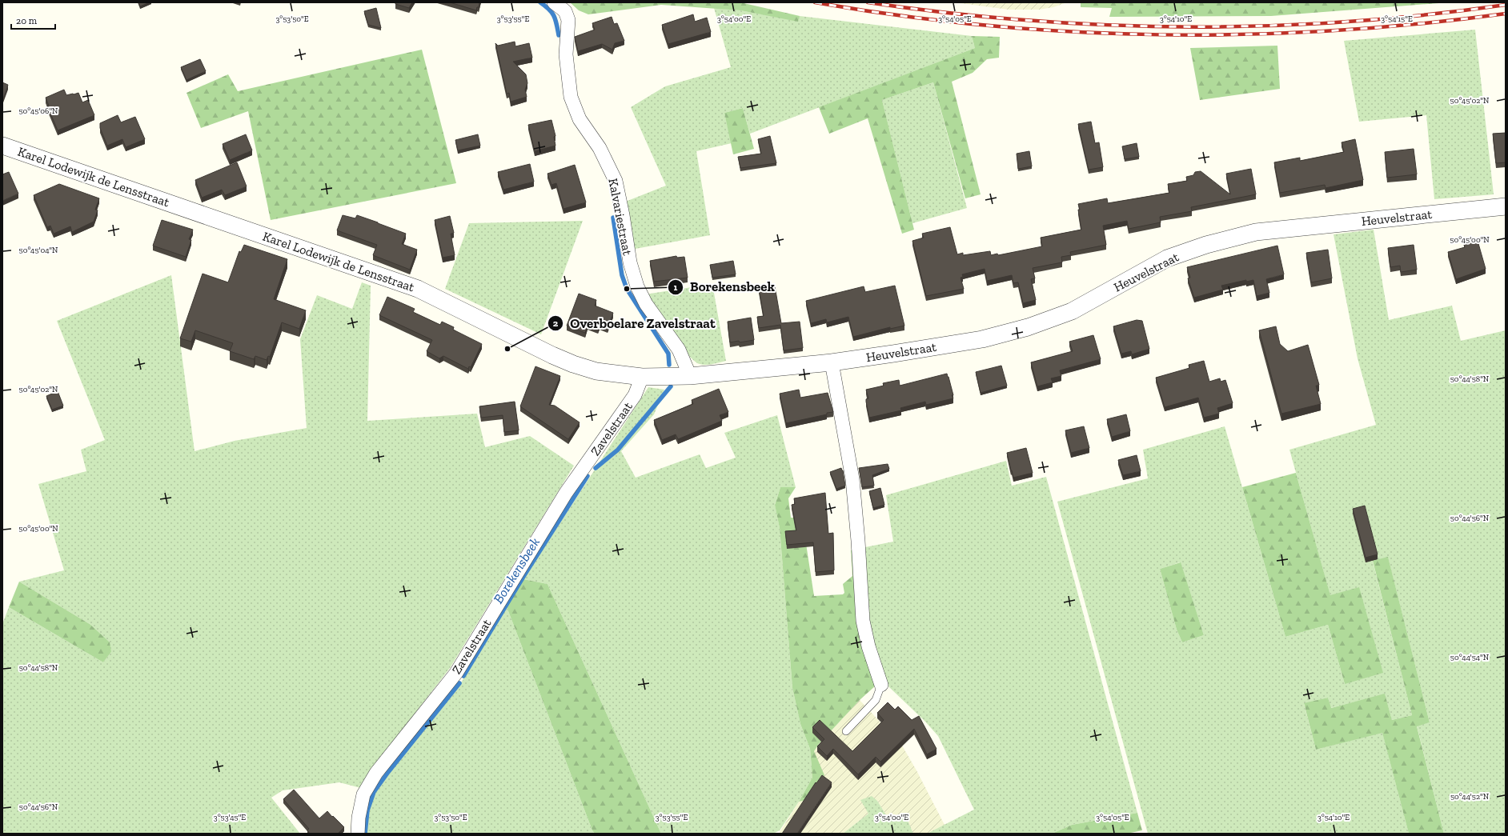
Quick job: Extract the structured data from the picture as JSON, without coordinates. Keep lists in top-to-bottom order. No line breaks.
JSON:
{"streets":{"street":["Karel Lodewijk de Lensstraat","Kalvariestraat","Heuvelstraat","Zavelstraat"]},"crossings":[["Karel Lodewijk de Lensstraat","Heuvelstraat"],["Karel Lodewijk de Lensstraat","Zavelstraat"],["Kalvariestraat","Heuvelstraat"]],"water":["Borekensbeek"],"places":["Borekensbeek","Overboelare Zavelstraat"],"scale_bar":"20 m","coordinates":["3°53'50\"E","3°53'55\"E","3°54'00\"E","3°54'05\"E","3°54'10\"E","3°54'15\"E","50°45'02\"N","50°45'06\"N","50°45'00\"N","50°45'04\"N","50°44'58\"N","50°44'56\"N","50°44'54\"N","50°44'52\"N","3°53'45\"E"]}
